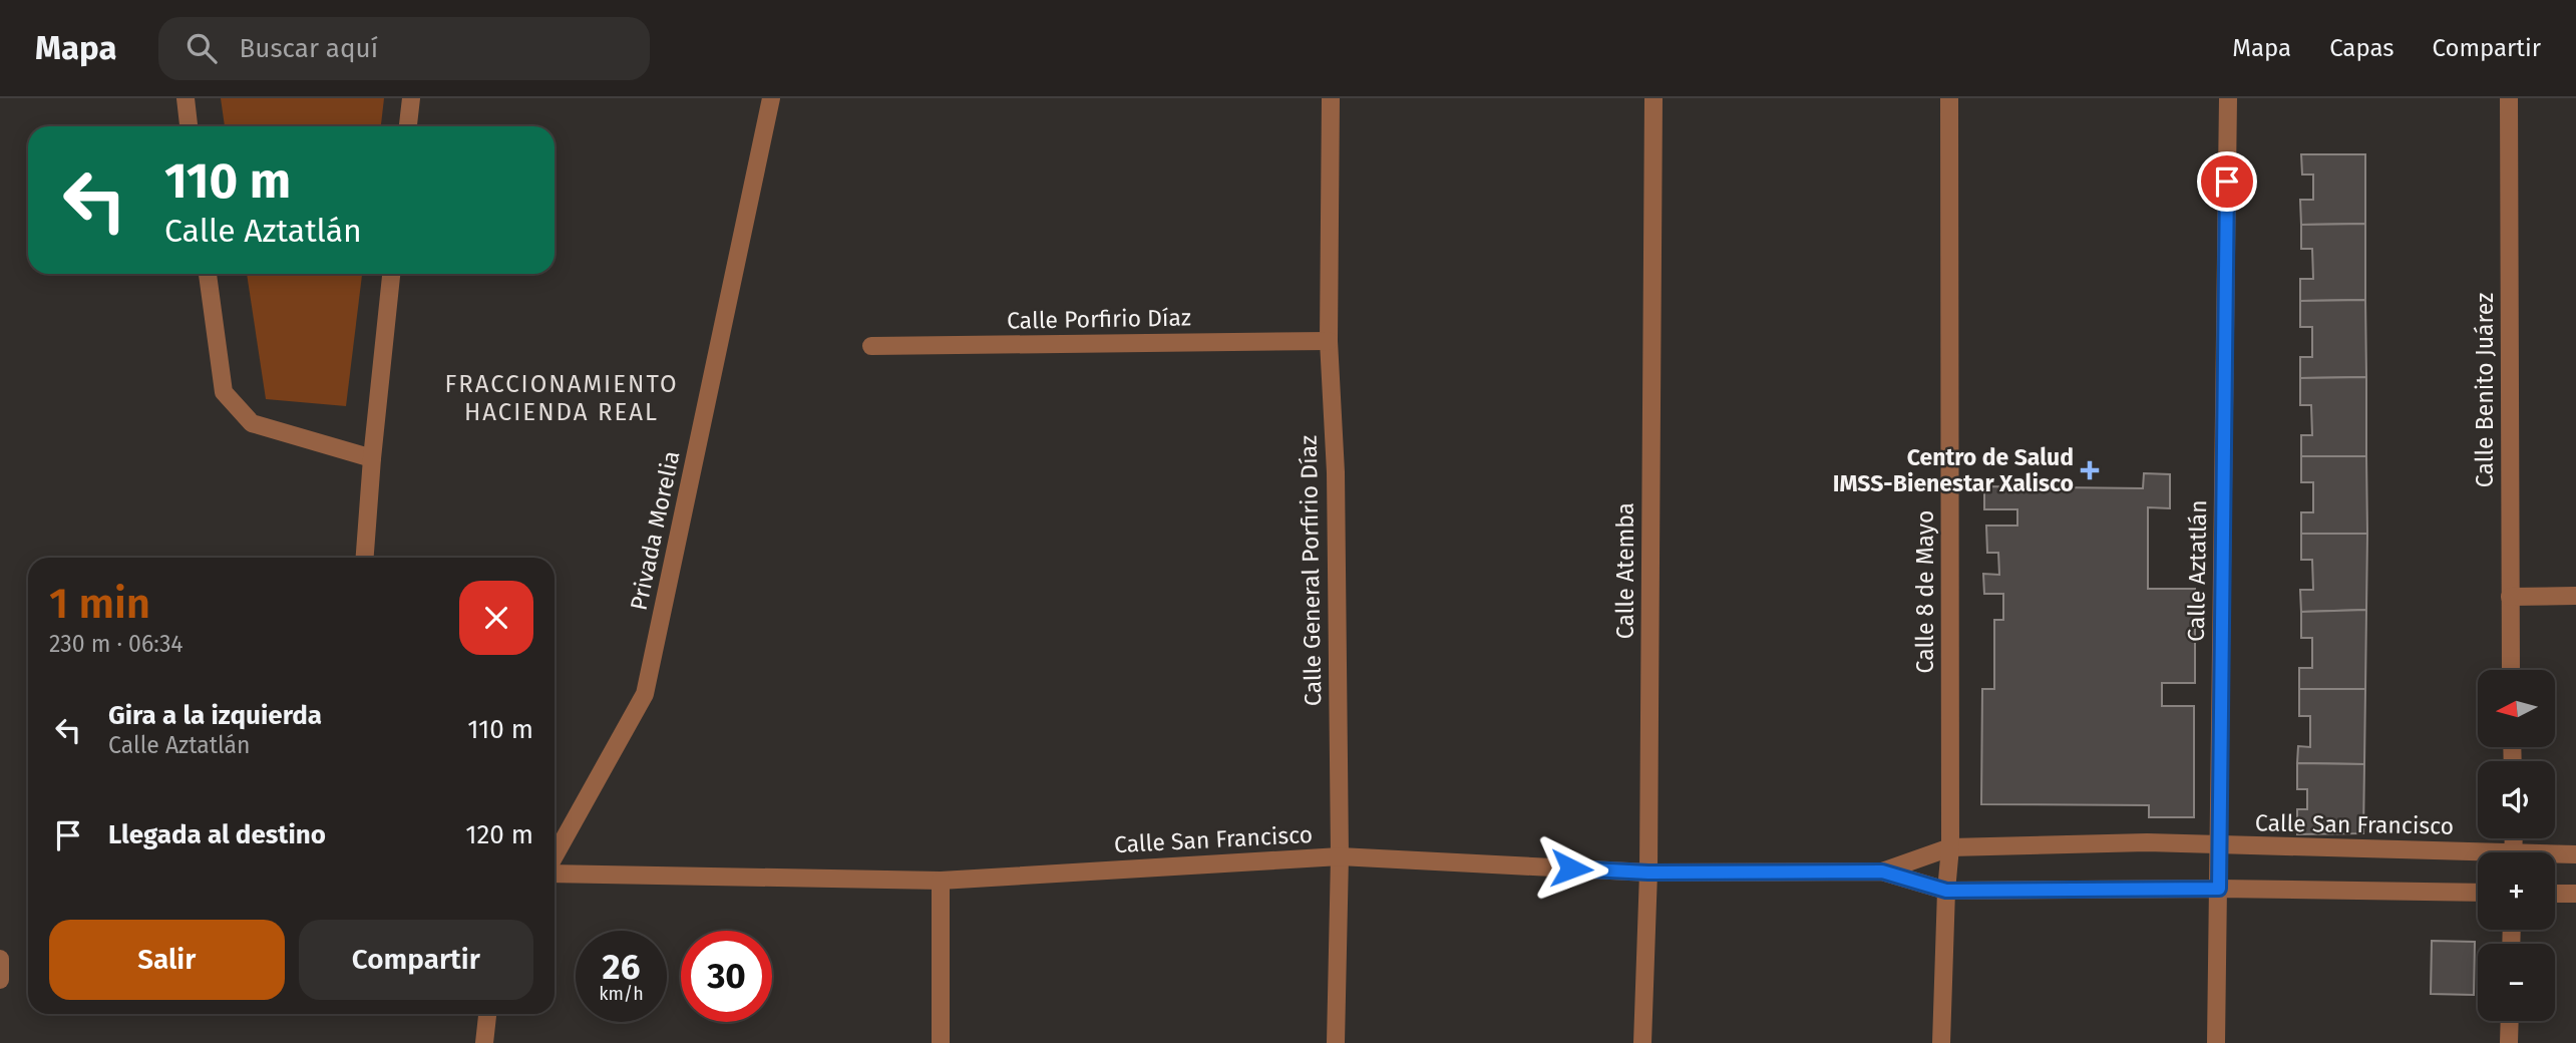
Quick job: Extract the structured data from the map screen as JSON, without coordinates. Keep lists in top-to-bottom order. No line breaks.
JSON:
{"streets":{"street":["Calle Porfirio Díaz","Calle Benito Juárez","Privada Morelia","Calle General Porfirio Díaz","Calle Atemba","Calle Aztatlán","Calle 8 de Mayo","Calle San Francisco"]},"crossings":[["Calle Porfirio Díaz","Calle General Porfirio Díaz"],["Calle General Porfirio Díaz","Calle San Francisco"],["Calle Atemba","Calle San Francisco"],["Calle Aztatlán","Calle San Francisco"],["Calle 8 de Mayo","Calle San Francisco"]],"districts":["FRACCIONAMIENTO HACIENDA REAL"],"places":{"health":["Centro de Salud IMSS-Bienestar Xalisco"]},"north":"left","page":{"header":"Mapa","search":"Buscar aquí","nav":["Mapa","Capas","Compartir"],"turn":["110 m","Calle Aztatlán"],"heading":["1 min","230 m · 06:34"],"map_buttons":["+","−"],"list":[{"name":"Gira a la izquierda","note":"Calle Aztatlán","value":"110 m"},{"name":"Llegada al destino","value":"120 m"}],"buttons":["Salir","Compartir"],"speed":"26 km/h","limit":"30"}}
